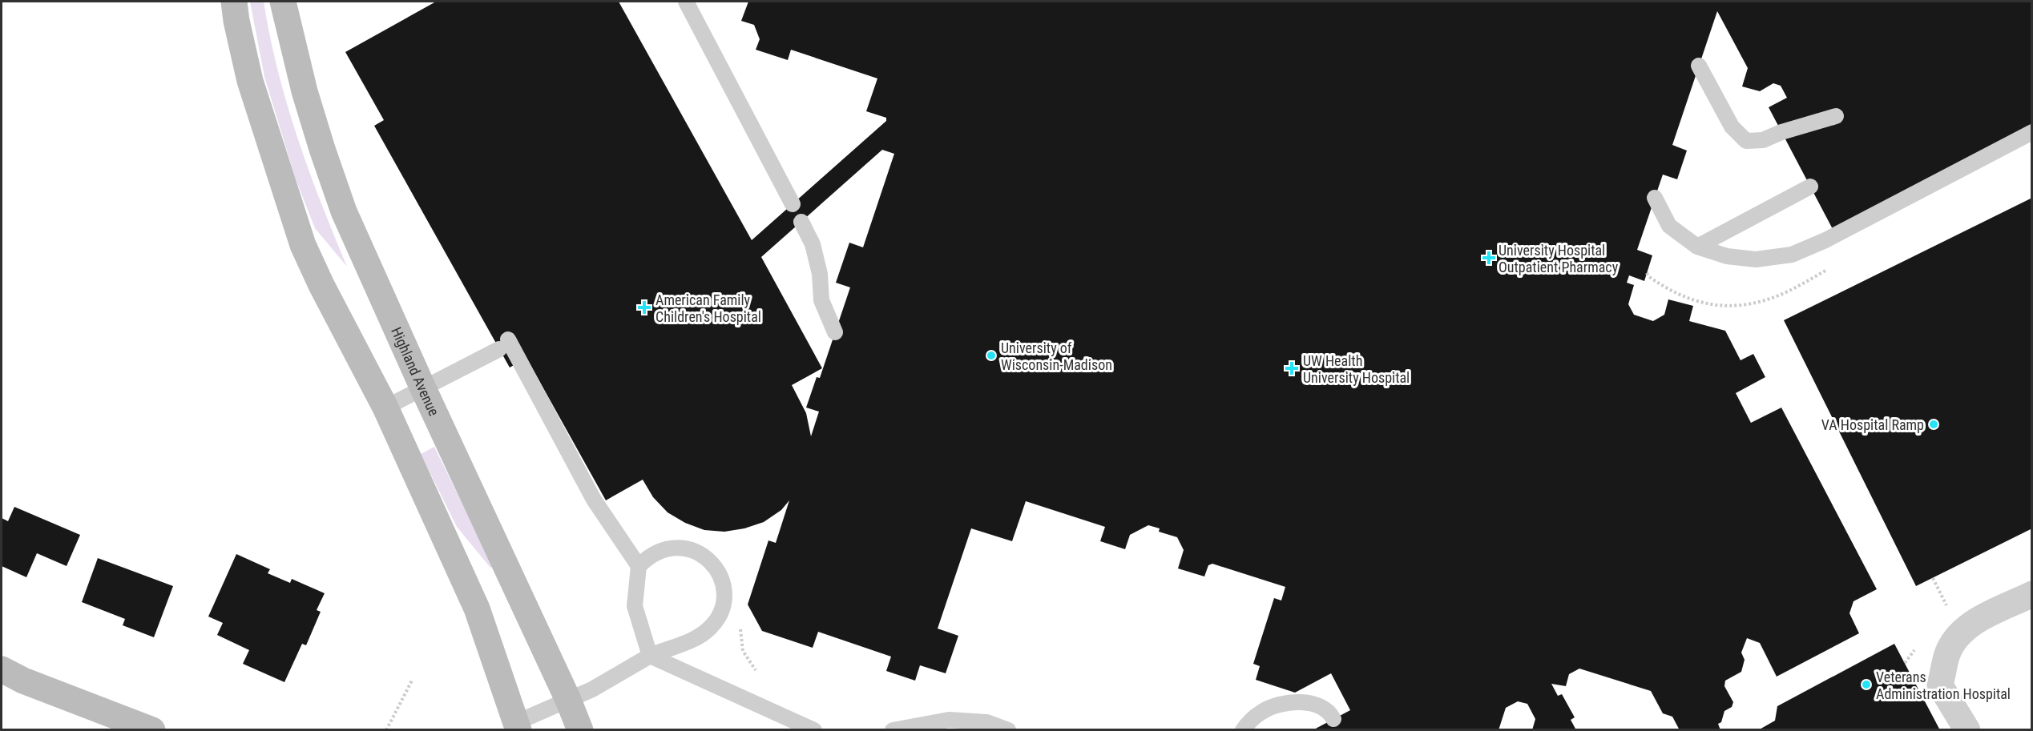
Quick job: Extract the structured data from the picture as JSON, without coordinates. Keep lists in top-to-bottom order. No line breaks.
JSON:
{"streets":{"street":["Highland Avenue"]},"places":{"health":["University Hospital Outpatient Pharmacy","American Family Children's Hospital","UW Health University Hospital"],"other":["University of Wisconsin-Madison","VA Hospital Ramp","Veterans Administration Hospital"]}}
